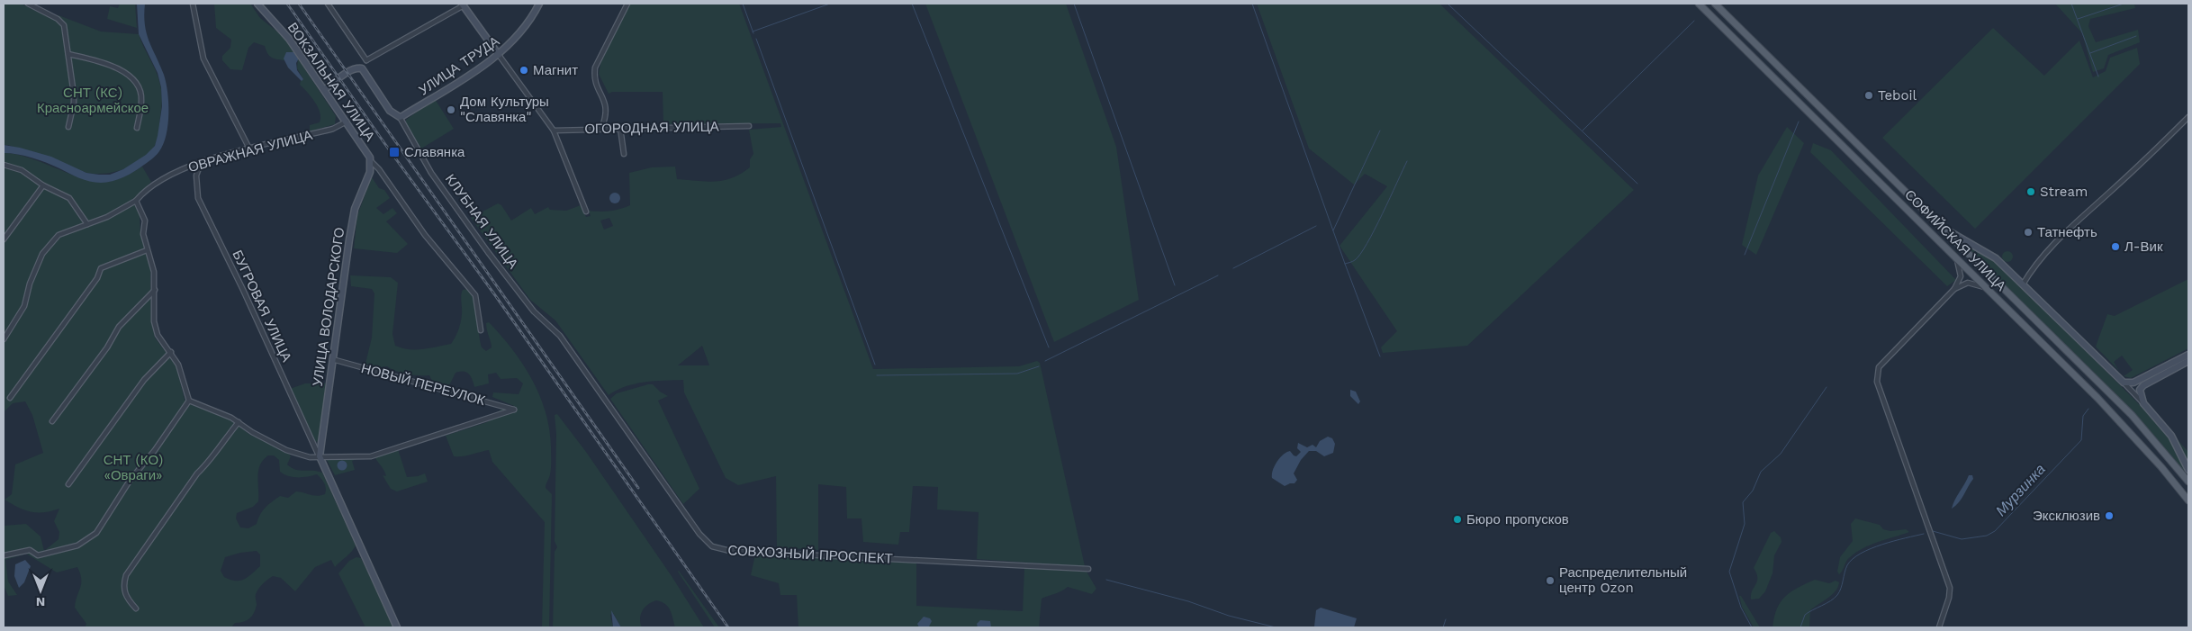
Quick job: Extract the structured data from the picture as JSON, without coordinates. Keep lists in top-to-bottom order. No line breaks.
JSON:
{"streets":{"main road":["СОФИЙСКАЯ УЛИЦА"],"street":["УЛИЦА ТРУДА","ВОКЗАЛЬНАЯ УЛИЦА","ОГОРОДНАЯ УЛИЦА","ОВРАЖНАЯ УЛИЦА","КЛУБНАЯ УЛИЦА","БУГРОВАЯ УЛИЦА","УЛИЦА ВОЛОДАРСКОГО","НОВЫЙ ПЕРЕУЛОК","СОВХОЗНЫЙ ПРОСПЕКТ"]},"crossings":[["УЛИЦА ТРУДА","КЛУБНАЯ УЛИЦА"],["ВОКЗАЛЬНАЯ УЛИЦА","ОВРАЖНАЯ УЛИЦА"],["ВОКЗАЛЬНАЯ УЛИЦА","УЛИЦА ВОЛОДАРСКОГО"],["ОВРАЖНАЯ УЛИЦА","БУГРОВАЯ УЛИЦА"],["КЛУБНАЯ УЛИЦА","СОВХОЗНЫЙ ПРОСПЕКТ"],["БУГРОВАЯ УЛИЦА","УЛИЦА ВОЛОДАРСКОГО"],["БУГРОВАЯ УЛИЦА","НОВЫЙ ПЕРЕУЛОК"],["УЛИЦА ВОЛОДАРСКОГО","НОВЫЙ ПЕРЕУЛОК"]],"water":["Мурзинка"],"parks":["СНТ (КС) Красноармейское","СНТ (КО) «Овраги»"],"places":{"other":["Магнит","Teboil","Дом Культуры \"Славянка\"","Stream","Татнефть","Л-Вик","Эксклюзив","Бюро пропусков","Распределительный центр Ozon"],"transit":["Славянка"]},"north":"bottom"}
